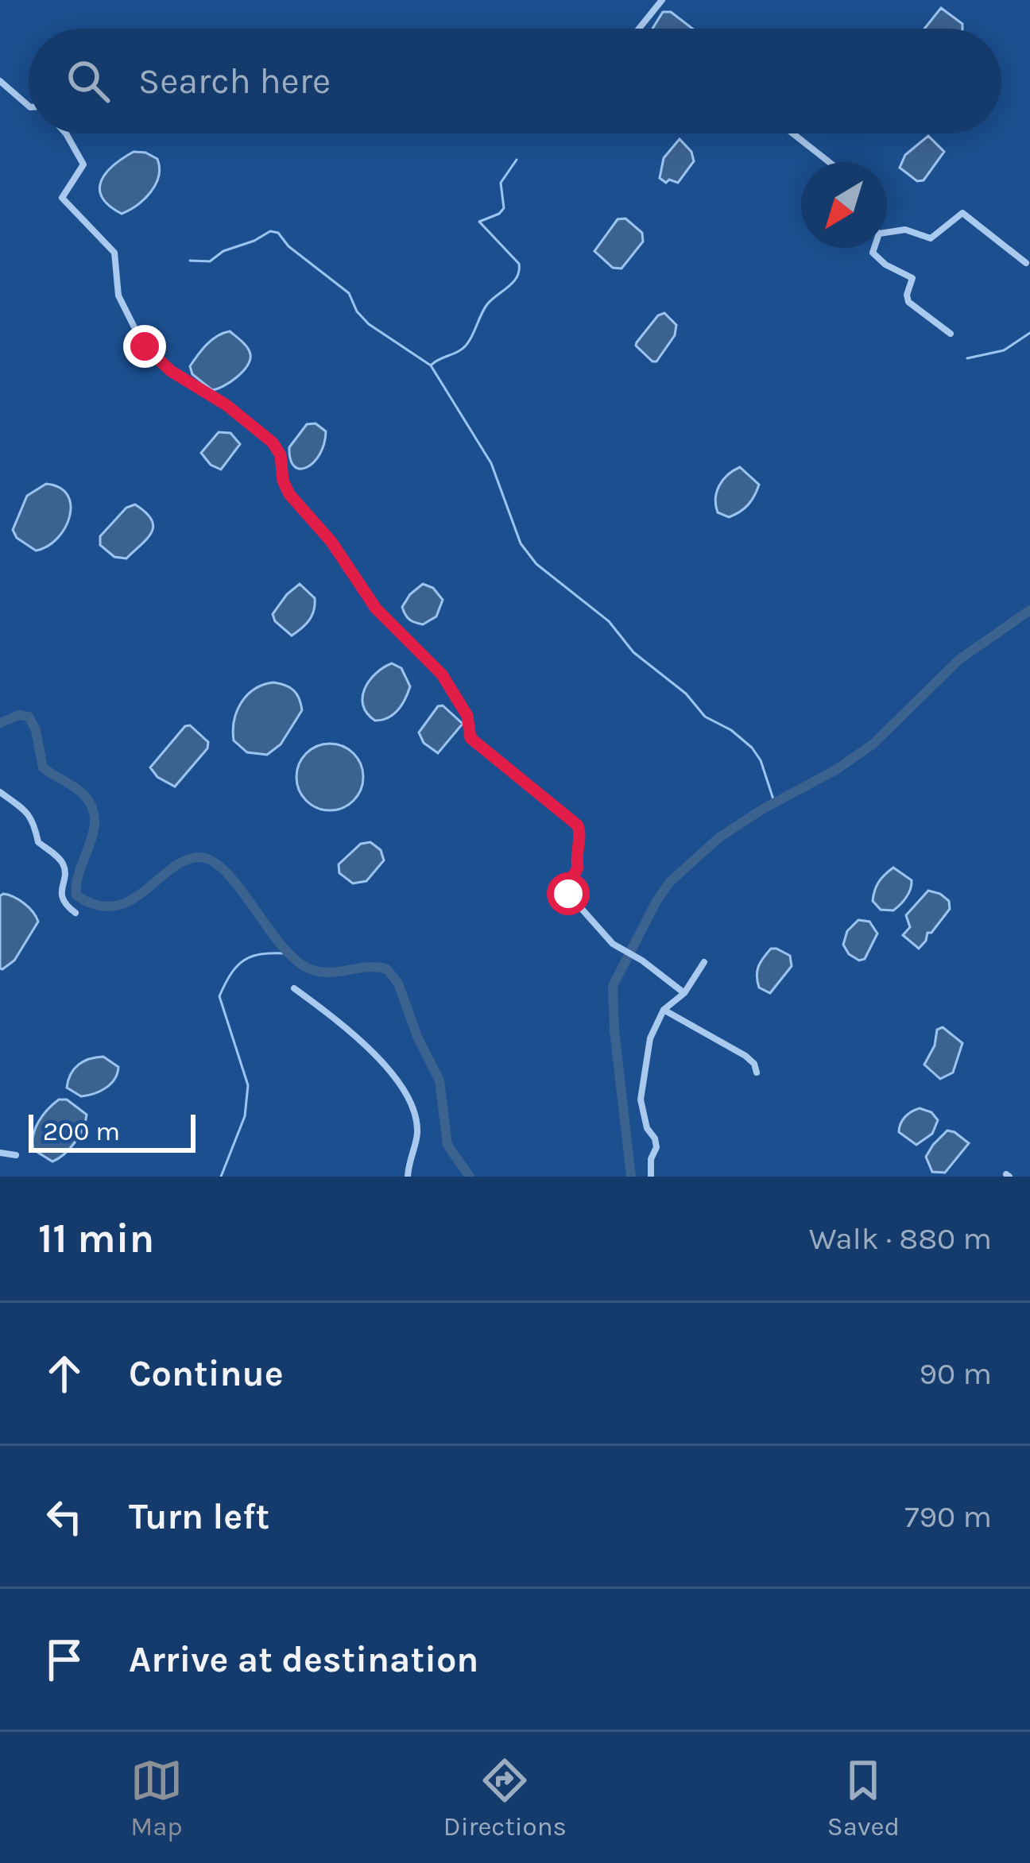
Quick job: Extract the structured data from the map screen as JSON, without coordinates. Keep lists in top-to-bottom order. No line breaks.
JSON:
{"scale_bar":"200 m","north":"bottom left","page":{"search":"Search here","scale":"200 m","heading":["11 min","Walk · 880 m"],"list":[["Continue","90 m"],["Turn left","790 m"],"Arrive at destination"],"nav":["Map","Directions","Saved"]}}
